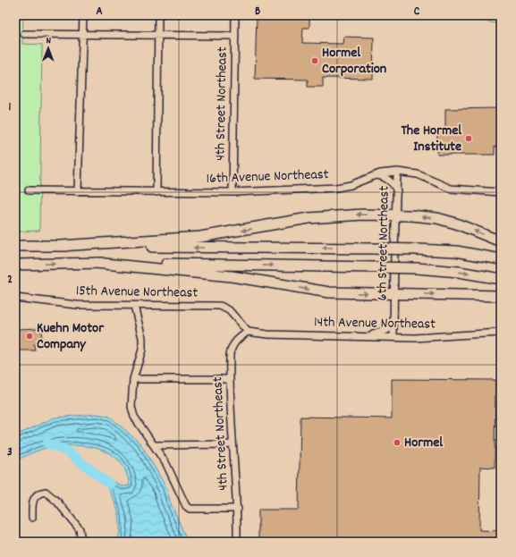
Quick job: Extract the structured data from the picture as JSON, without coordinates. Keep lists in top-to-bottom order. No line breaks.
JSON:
{"streets":{"street":["4th Street Northeast","16th Avenue Northeast","6th Street Northeast","15th Avenue Northeast","14th Avenue Northeast"]},"crossings":[["4th Street Northeast","16th Avenue Northeast"],["4th Street Northeast","15th Avenue Northeast"],["4th Street Northeast","14th Avenue Northeast"],["16th Avenue Northeast","6th Street Northeast"],["6th Street Northeast","14th Avenue Northeast"],["15th Avenue Northeast","14th Avenue Northeast"]],"places":["Hormel Corporation","The Hormel Institute","Kuehn Motor Company","Hormel"],"north":"top","grid":{"columns":["A","B","C"],"rows":["1","2","3"]}}
